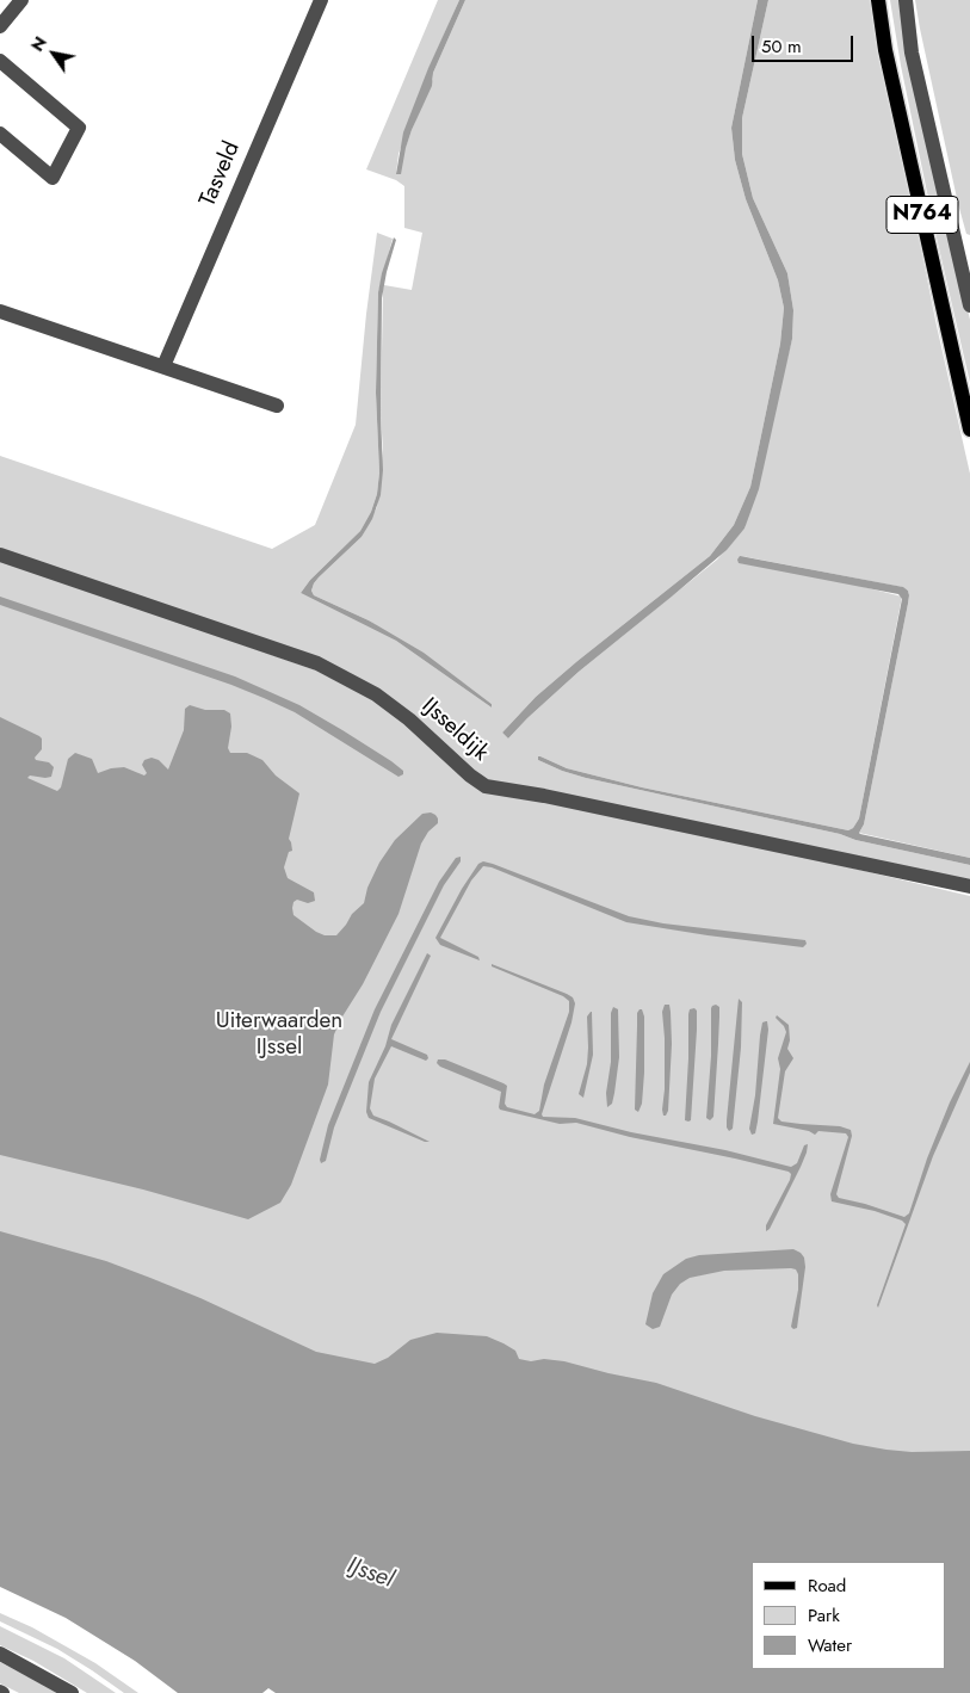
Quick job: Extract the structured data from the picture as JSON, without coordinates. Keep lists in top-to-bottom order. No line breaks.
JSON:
{"streets":{"main road":["N764"],"street":["Tasveld","IJsseldijk"]},"water":["IJssel"],"parks":["Uiterwaarden IJssel"],"legend":["Road","Park","Water"],"scale_bar":"50 m","north":"top left"}
